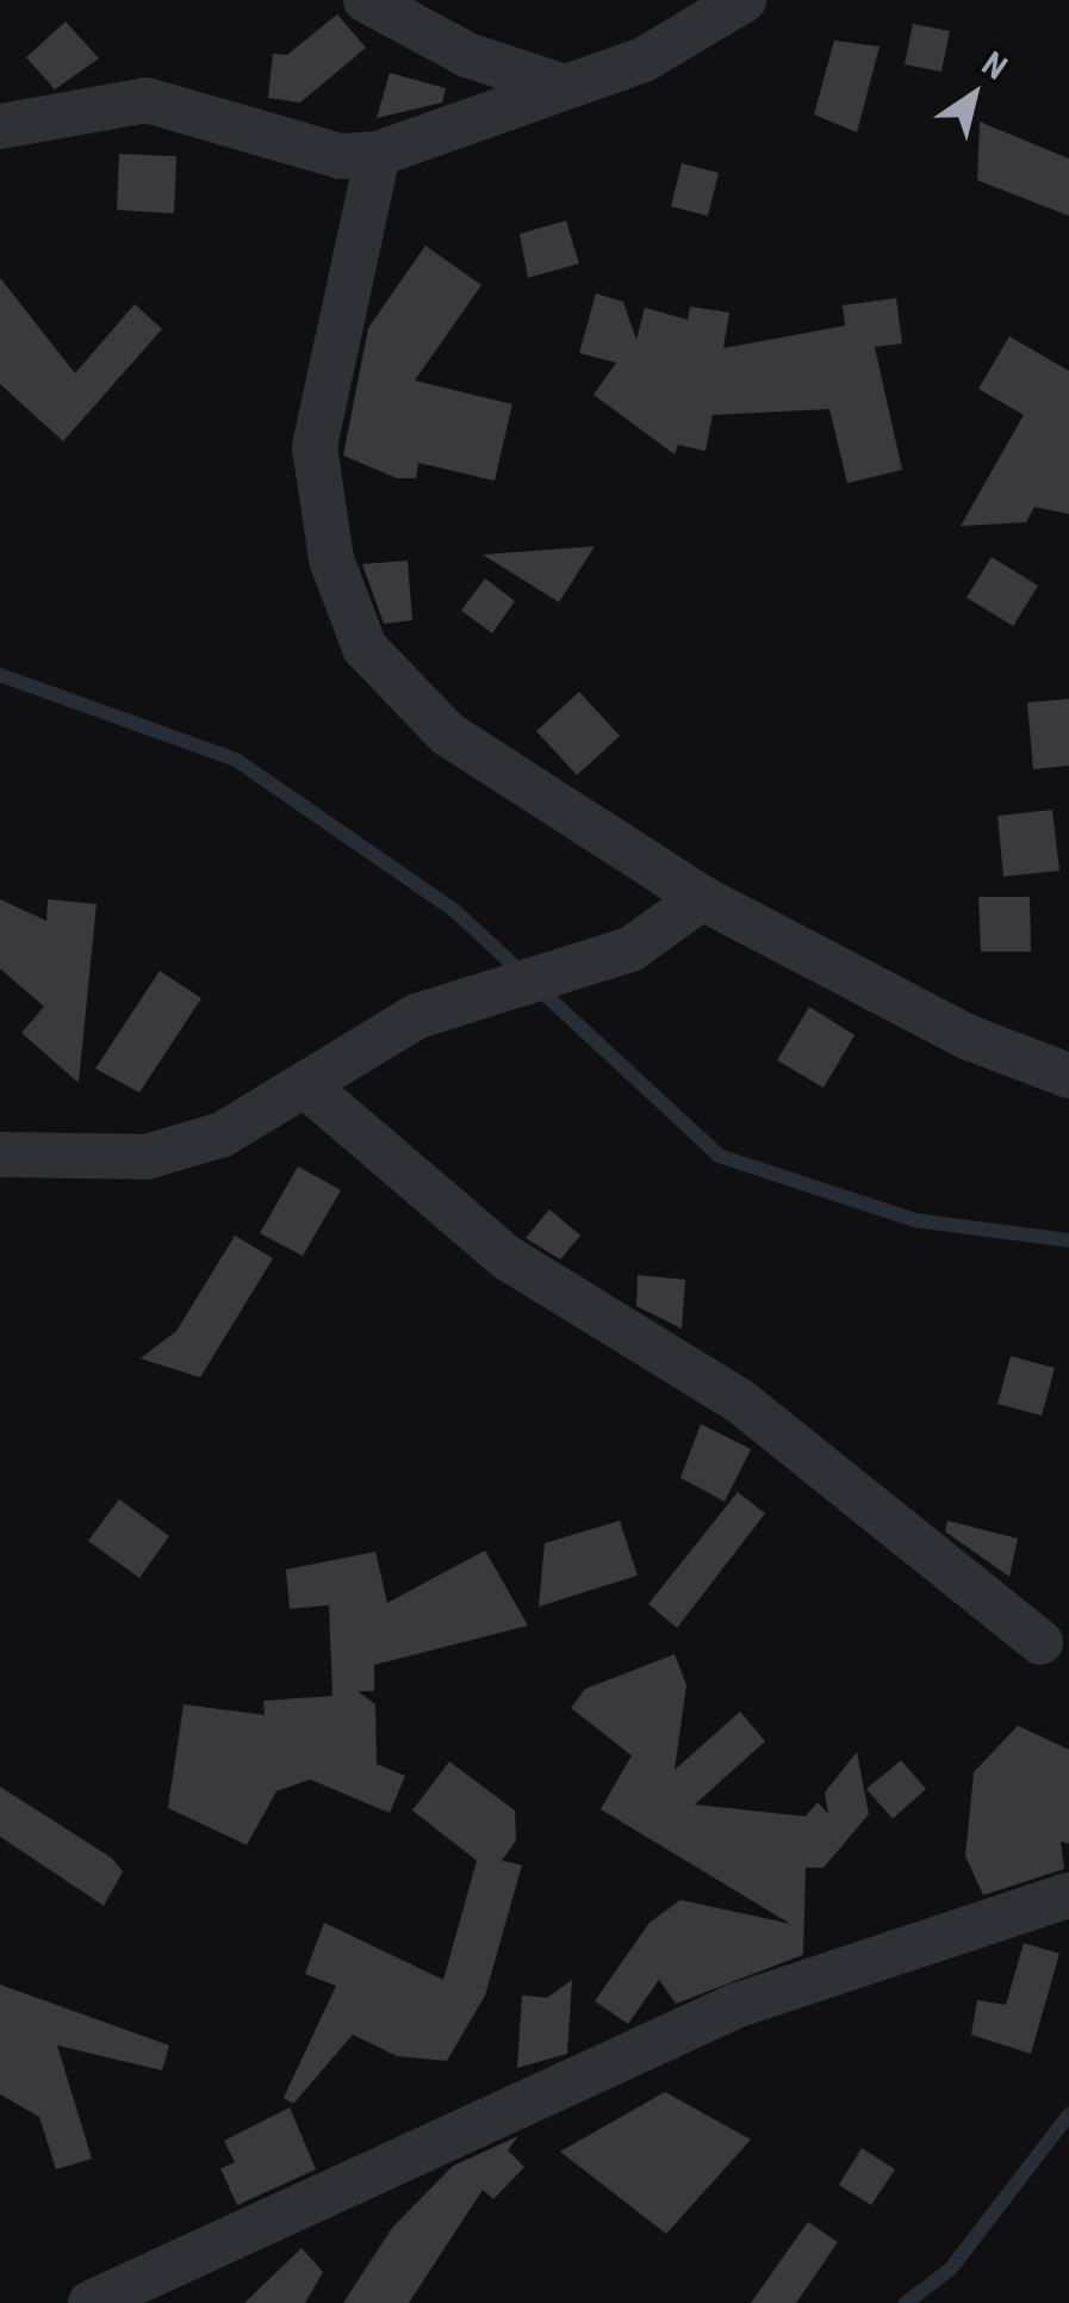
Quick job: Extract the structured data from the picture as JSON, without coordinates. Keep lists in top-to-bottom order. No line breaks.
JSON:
{"north":"top right"}
